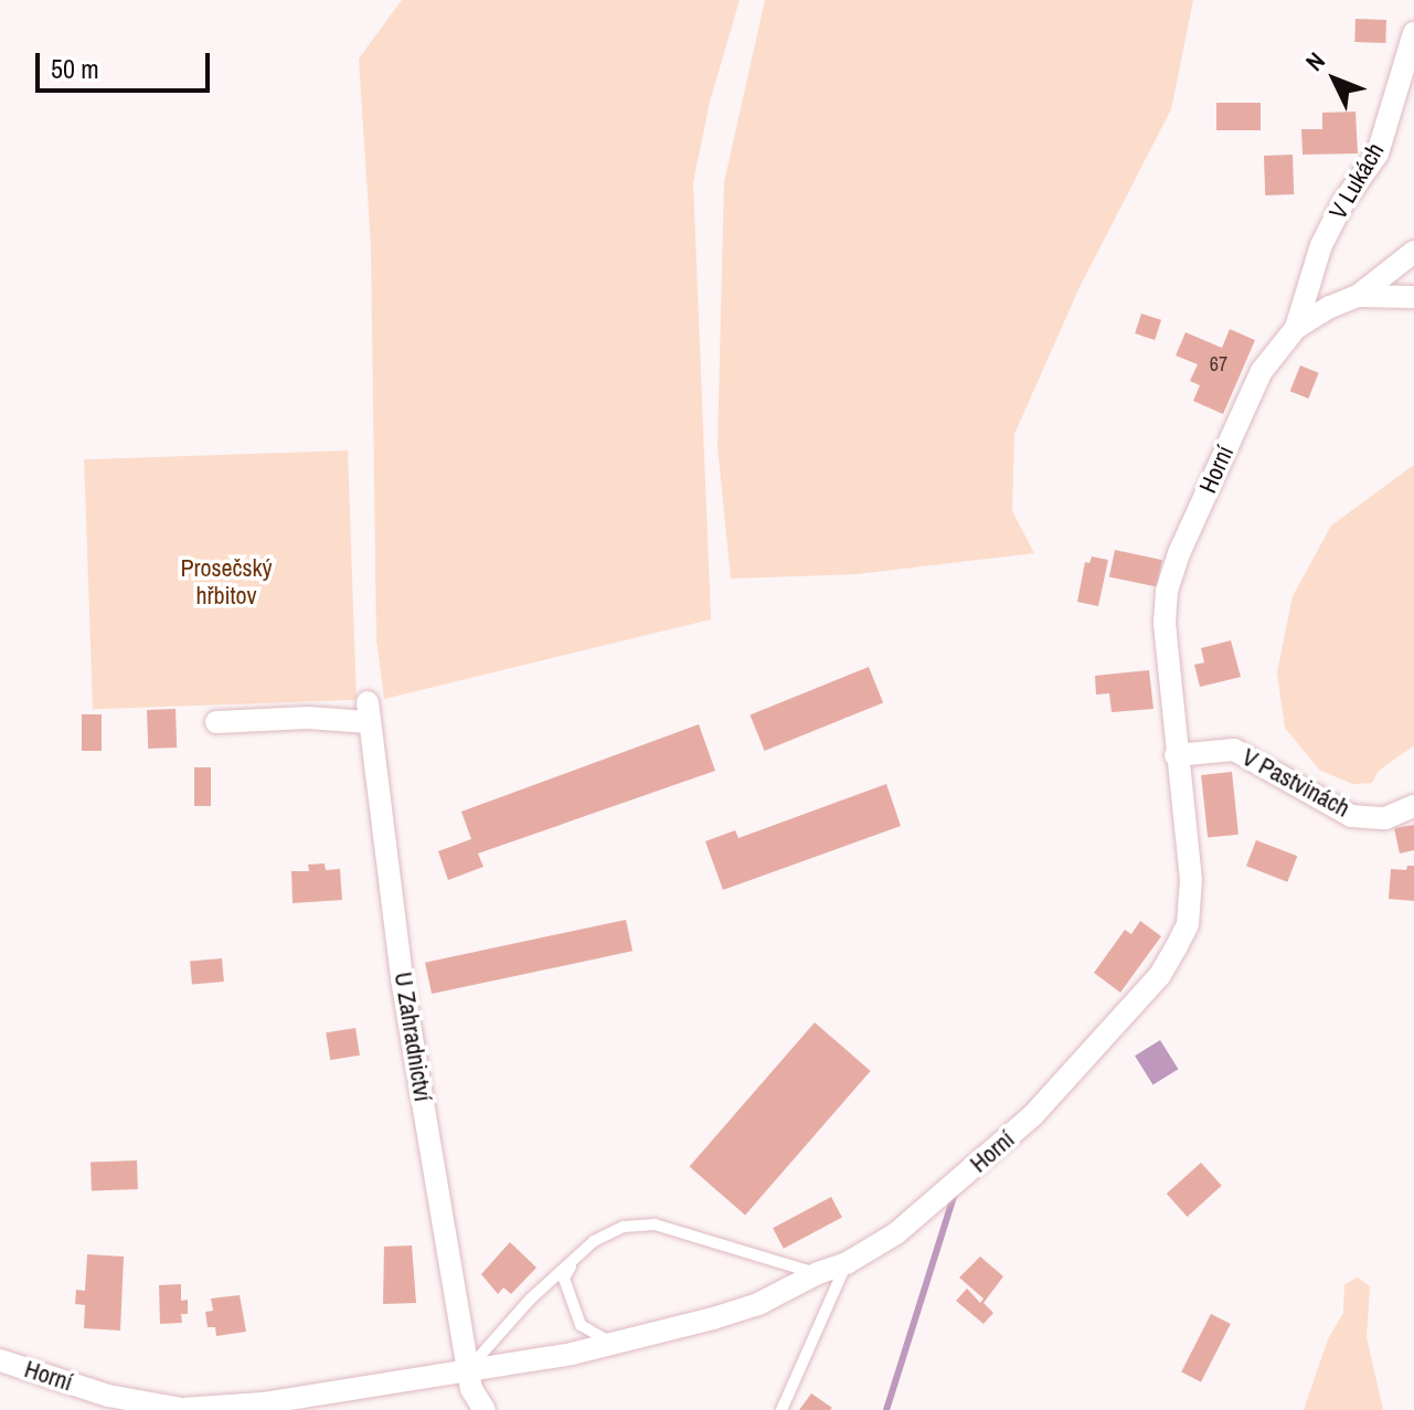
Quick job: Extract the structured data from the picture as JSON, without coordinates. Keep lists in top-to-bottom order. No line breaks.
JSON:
{"streets":{"street":["V Lukách","Horní","V Pastvinách","U Zahradnictví"]},"crossings":[["V Lukách","Horní"],["Horní","V Pastvinách"],["Horní","U Zahradnictví"]],"parks":["Prosečský hřbitov"],"house_numbers":["67"],"scale_bar":"50 m","north":"top left"}
